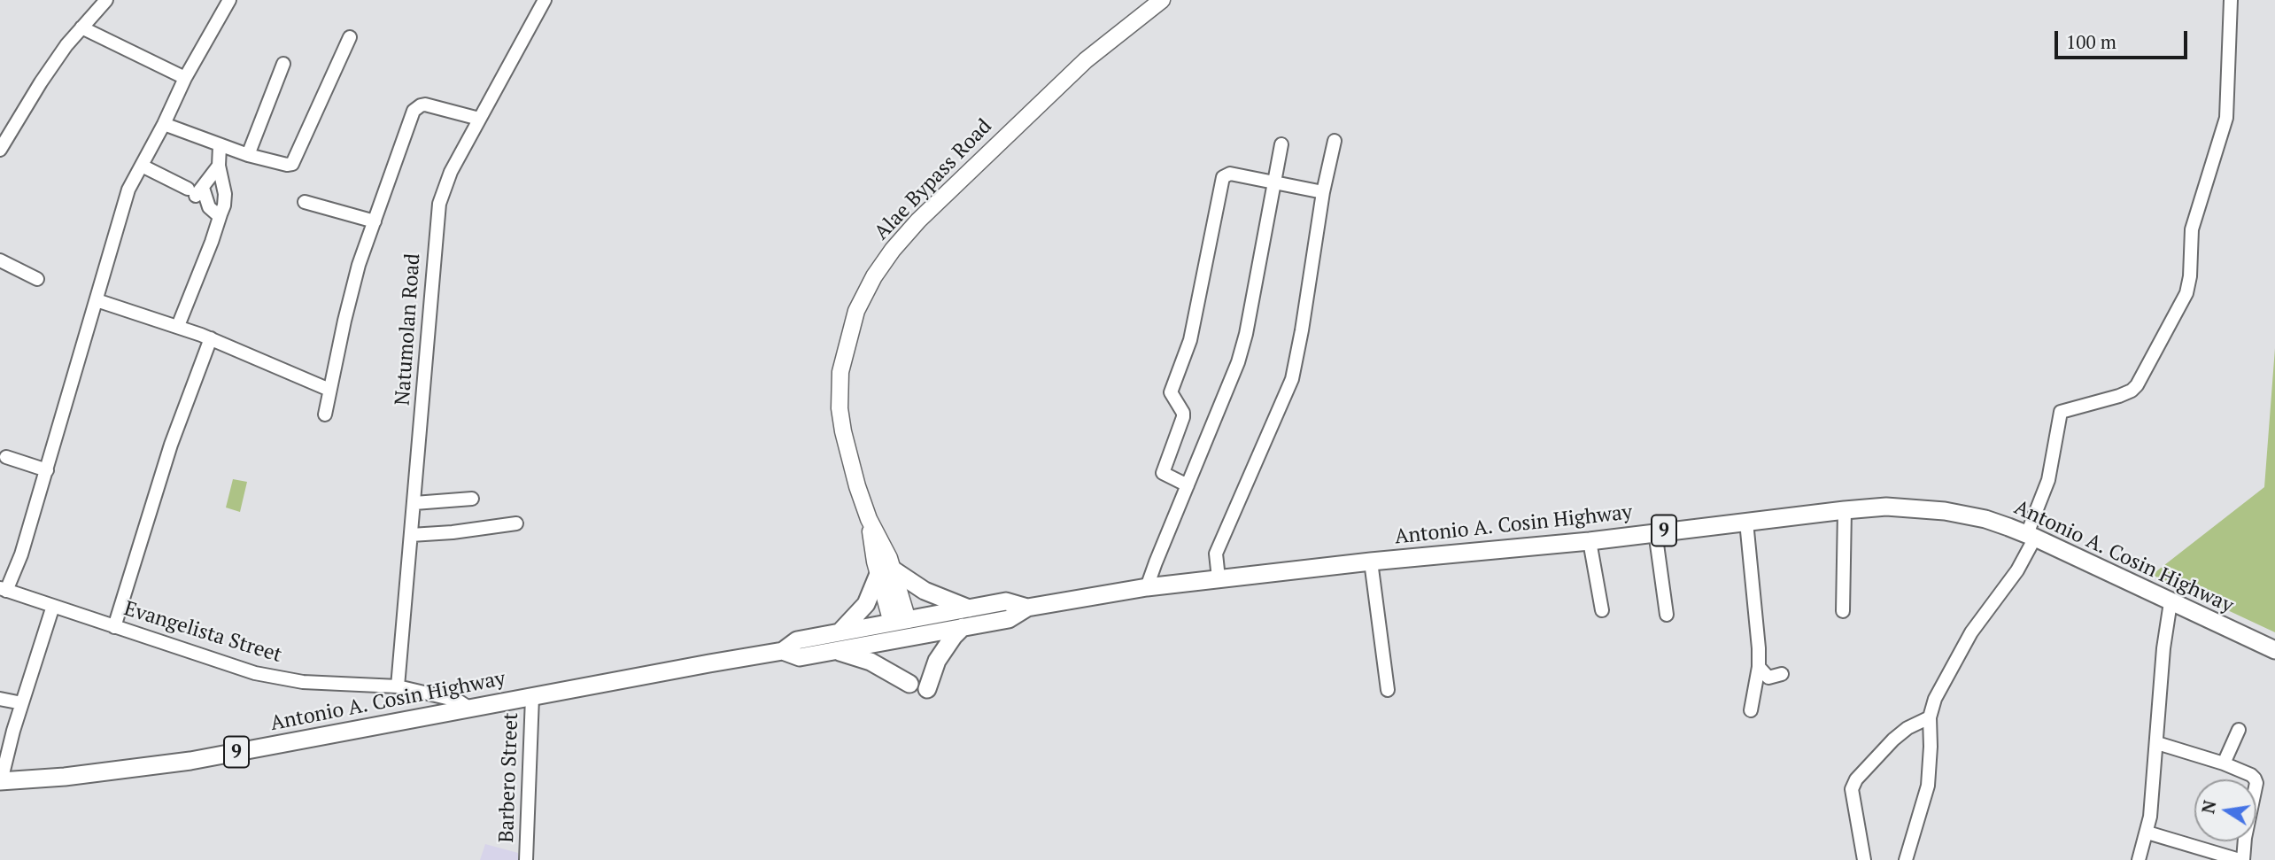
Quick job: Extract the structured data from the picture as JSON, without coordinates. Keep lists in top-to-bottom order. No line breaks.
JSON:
{"streets":{"highway":["Antonio A. Cosin Highway","9"],"main road":["Alae Bypass Road"],"street":["Natumolan Road","Evangelista Street","Barbero Street"]},"crossings":[["Alae Bypass Road","Antonio A. Cosin Highway"],["Natumolan Road","Evangelista Street"],["Antonio A. Cosin Highway","Evangelista Street"],["Antonio A. Cosin Highway","Barbero Street"]],"scale_bar":"100 m","north":"left"}
